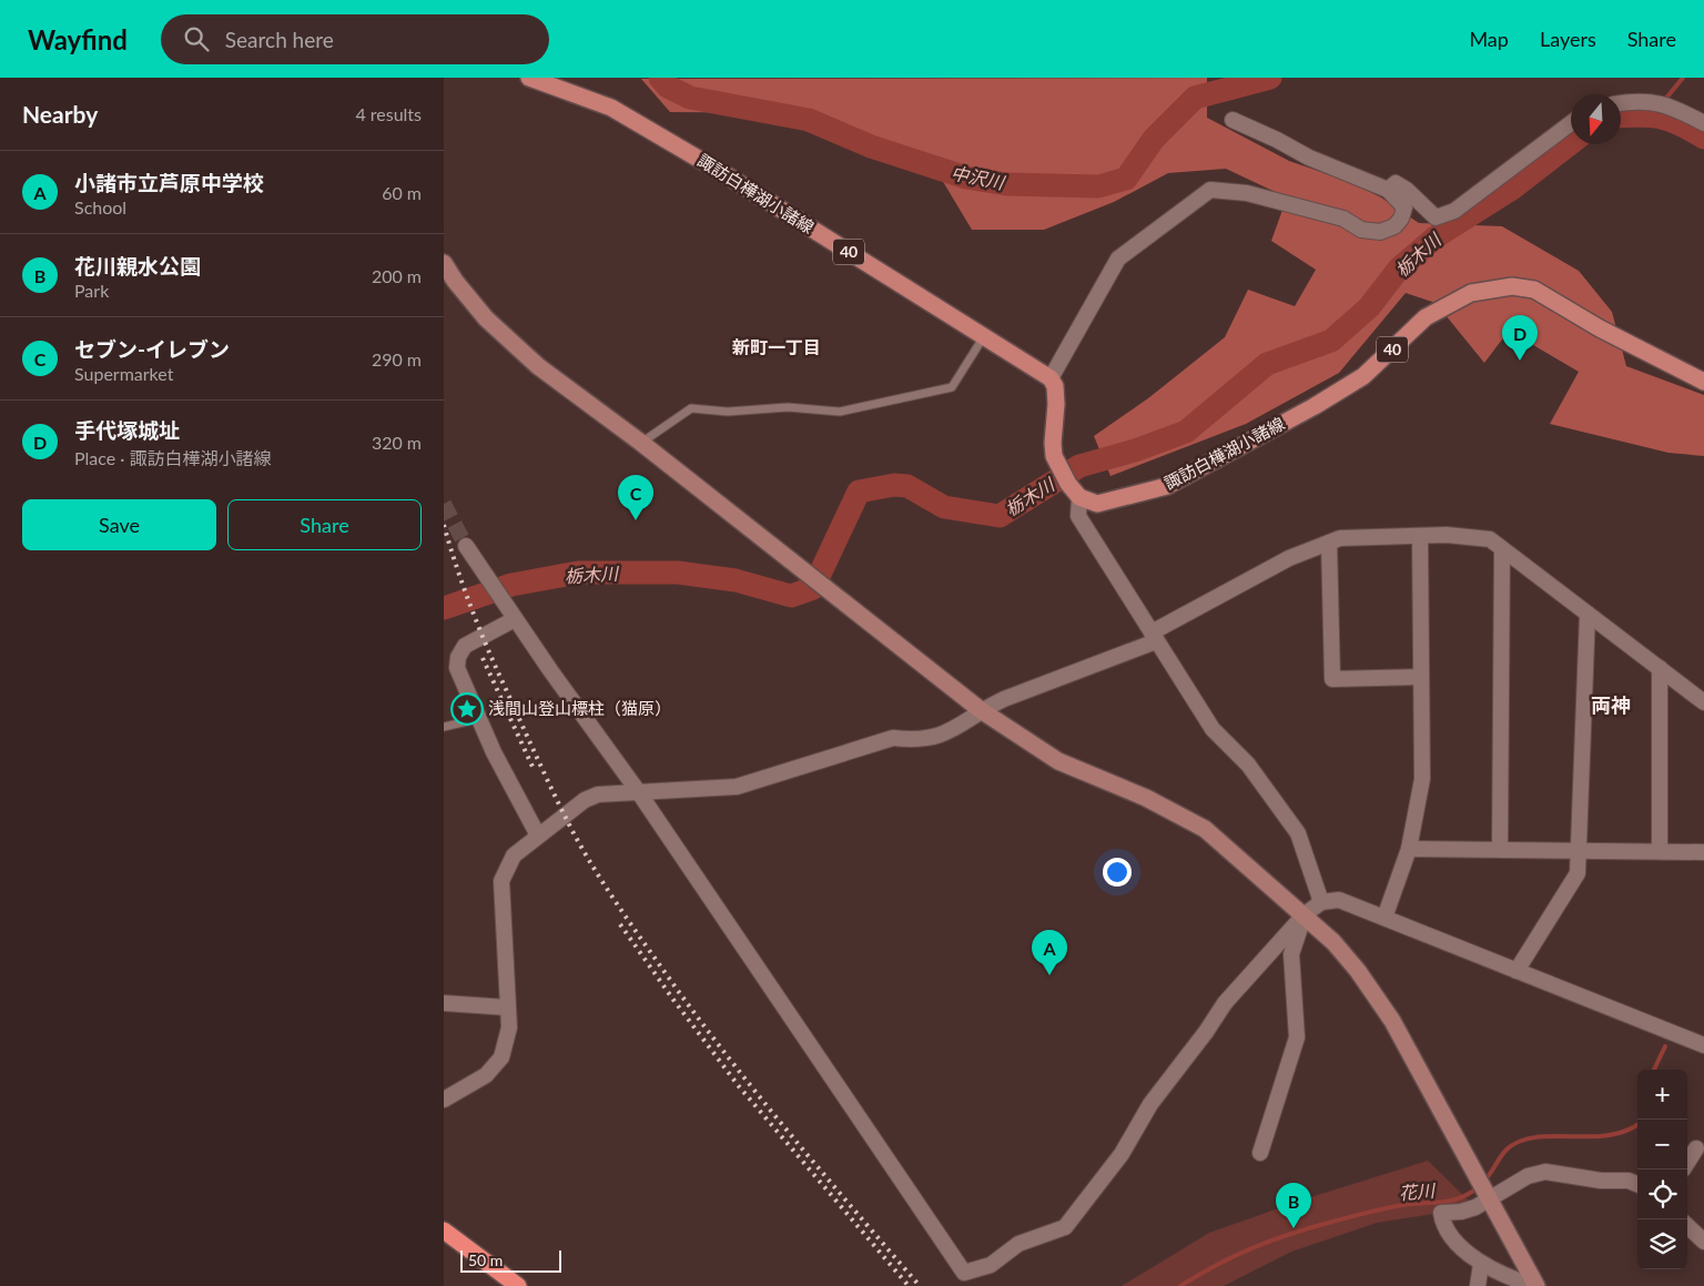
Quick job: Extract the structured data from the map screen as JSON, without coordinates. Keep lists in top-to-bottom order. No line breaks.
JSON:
{"streets":{"main road":["諏訪白樺湖小諸線","40"]},"districts":["新町一丁目","両神"],"water":["中沢川","栃木川","花川"],"places":{"place":["浅間山登山標柱（猫原）"]},"scale_bar":"50 m","north":"bottom","page":{"header":"Wayfind","search":"Search here","nav":["Map","Layers","Share"],"heading":["Nearby","4 results"],"list":[{"mark":"A","name":"小諸市立芦原中学校","note":"School","value":"60 m"},{"mark":"B","name":"花川親水公園","note":"Park","value":"200 m"},{"mark":"C","name":"セブン-イレブン","note":"Supermarket","value":"290 m"},{"mark":"D","name":"手代塚城址","note":"Place · 諏訪白樺湖小諸線","value":"320 m"}],"pins":["D","C","A","B"],"buttons":["Save","Share"],"map_buttons":["+","−"],"scale":"50 m"}}
